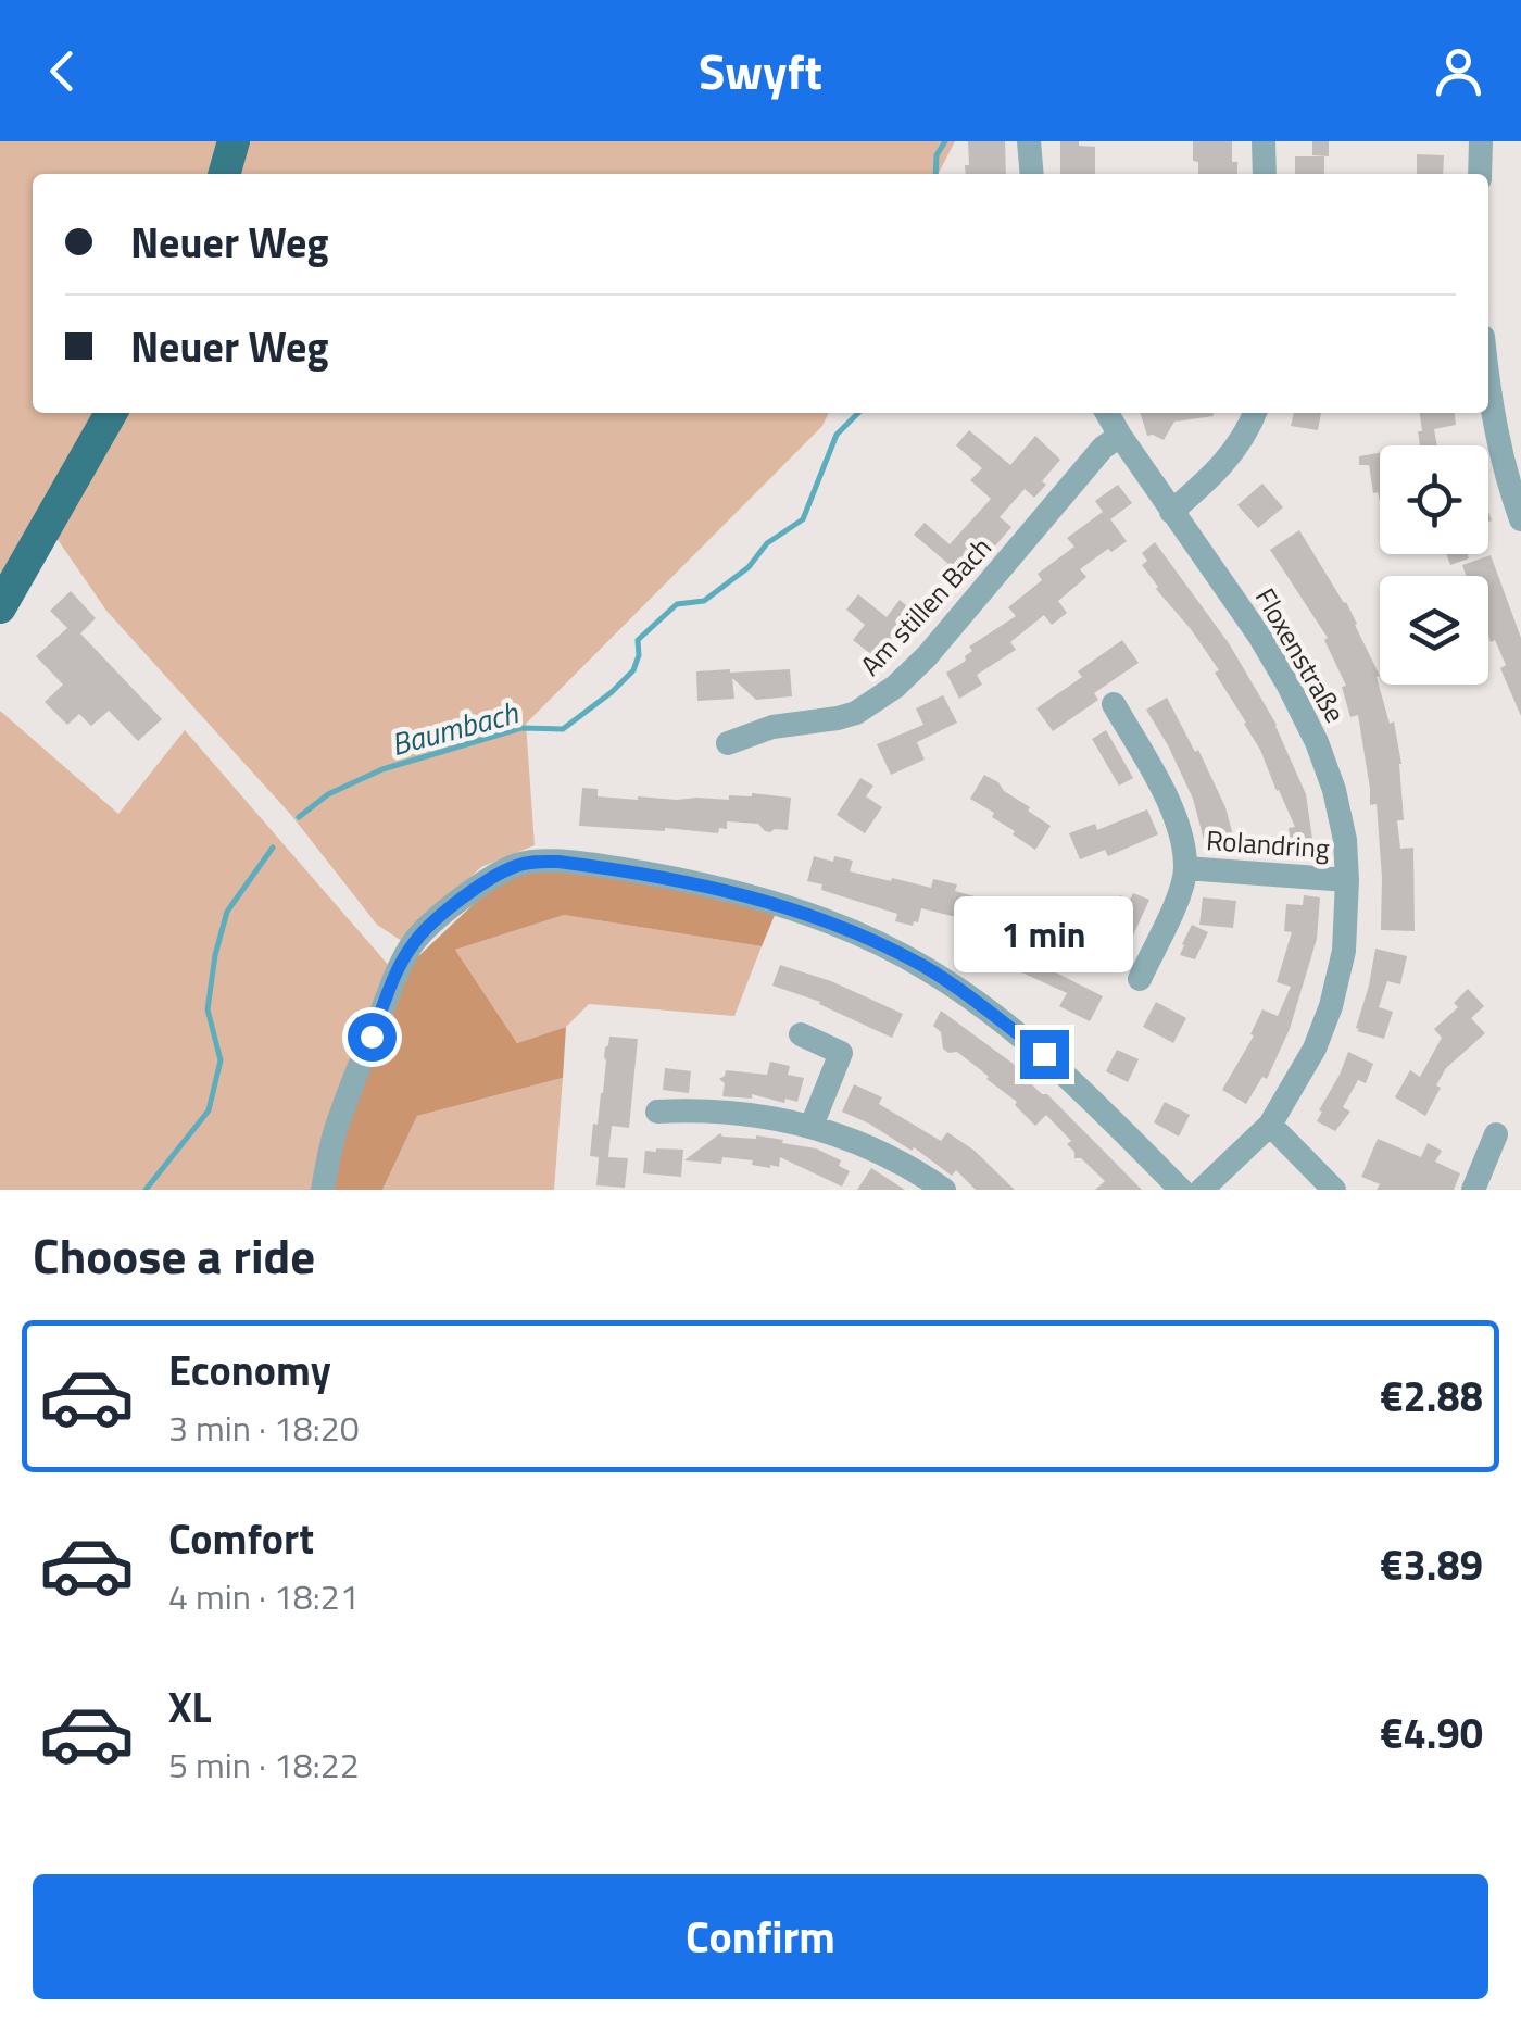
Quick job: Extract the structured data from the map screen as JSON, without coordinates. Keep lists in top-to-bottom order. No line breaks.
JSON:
{"streets":{"street":["Am stillen Bach","Floxenstraße","Rolandring"]},"crossings":[["Am stillen Bach","Floxenstraße"],["Floxenstraße","Rolandring"]],"water":["Baumbach"],"page":{"header":"Swyft","banner":["Neuer Weg","Neuer Weg"],"bubble":"1 min","heading":"Choose a ride","list":[{"name":"Economy","note":"3 min · 18:20","value":"€2.88"},{"name":"Comfort","note":"4 min · 18:21","value":"€3.89"},{"name":"XL","note":"5 min · 18:22","value":"€4.90"}],"buttons":"Confirm"}}
